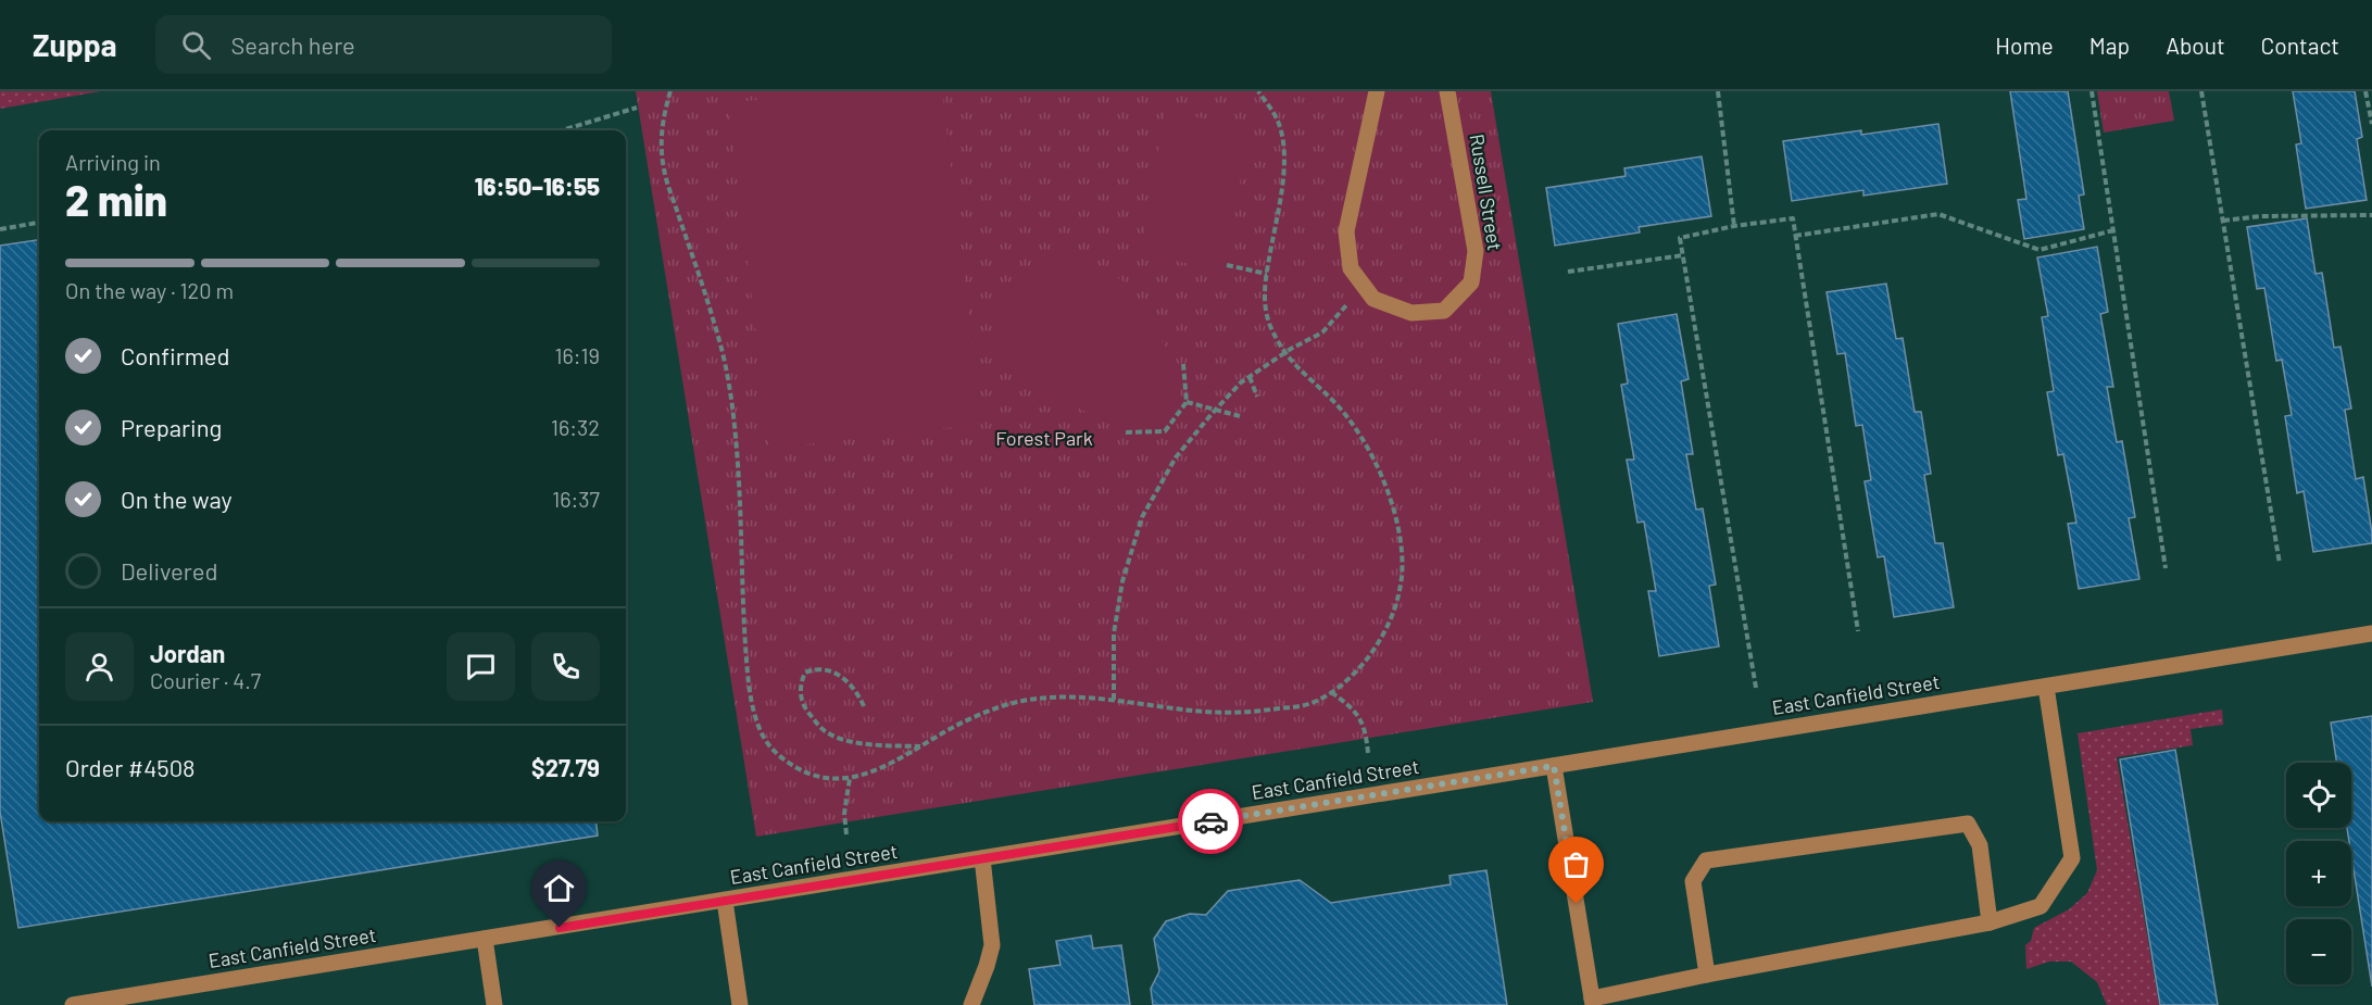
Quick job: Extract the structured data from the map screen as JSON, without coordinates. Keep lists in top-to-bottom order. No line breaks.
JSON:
{"streets":{"street":["Russell Street","East Canfield Street"]},"parks":["Forest Park"],"page":{"header":"Zuppa","search":"Search here","nav":["Home","Map","About","Contact"],"heading":["2 min","Arriving in","16:50–16:55"],"panel":["Jordan","Courier · 4.7","Order #4508","$27.79"],"bar":"On the way · 120 m","list":[["Confirmed","16:19"],["Preparing","16:32"],["On the way","16:37"],"Delivered"],"map_buttons":["+","−"]}}
